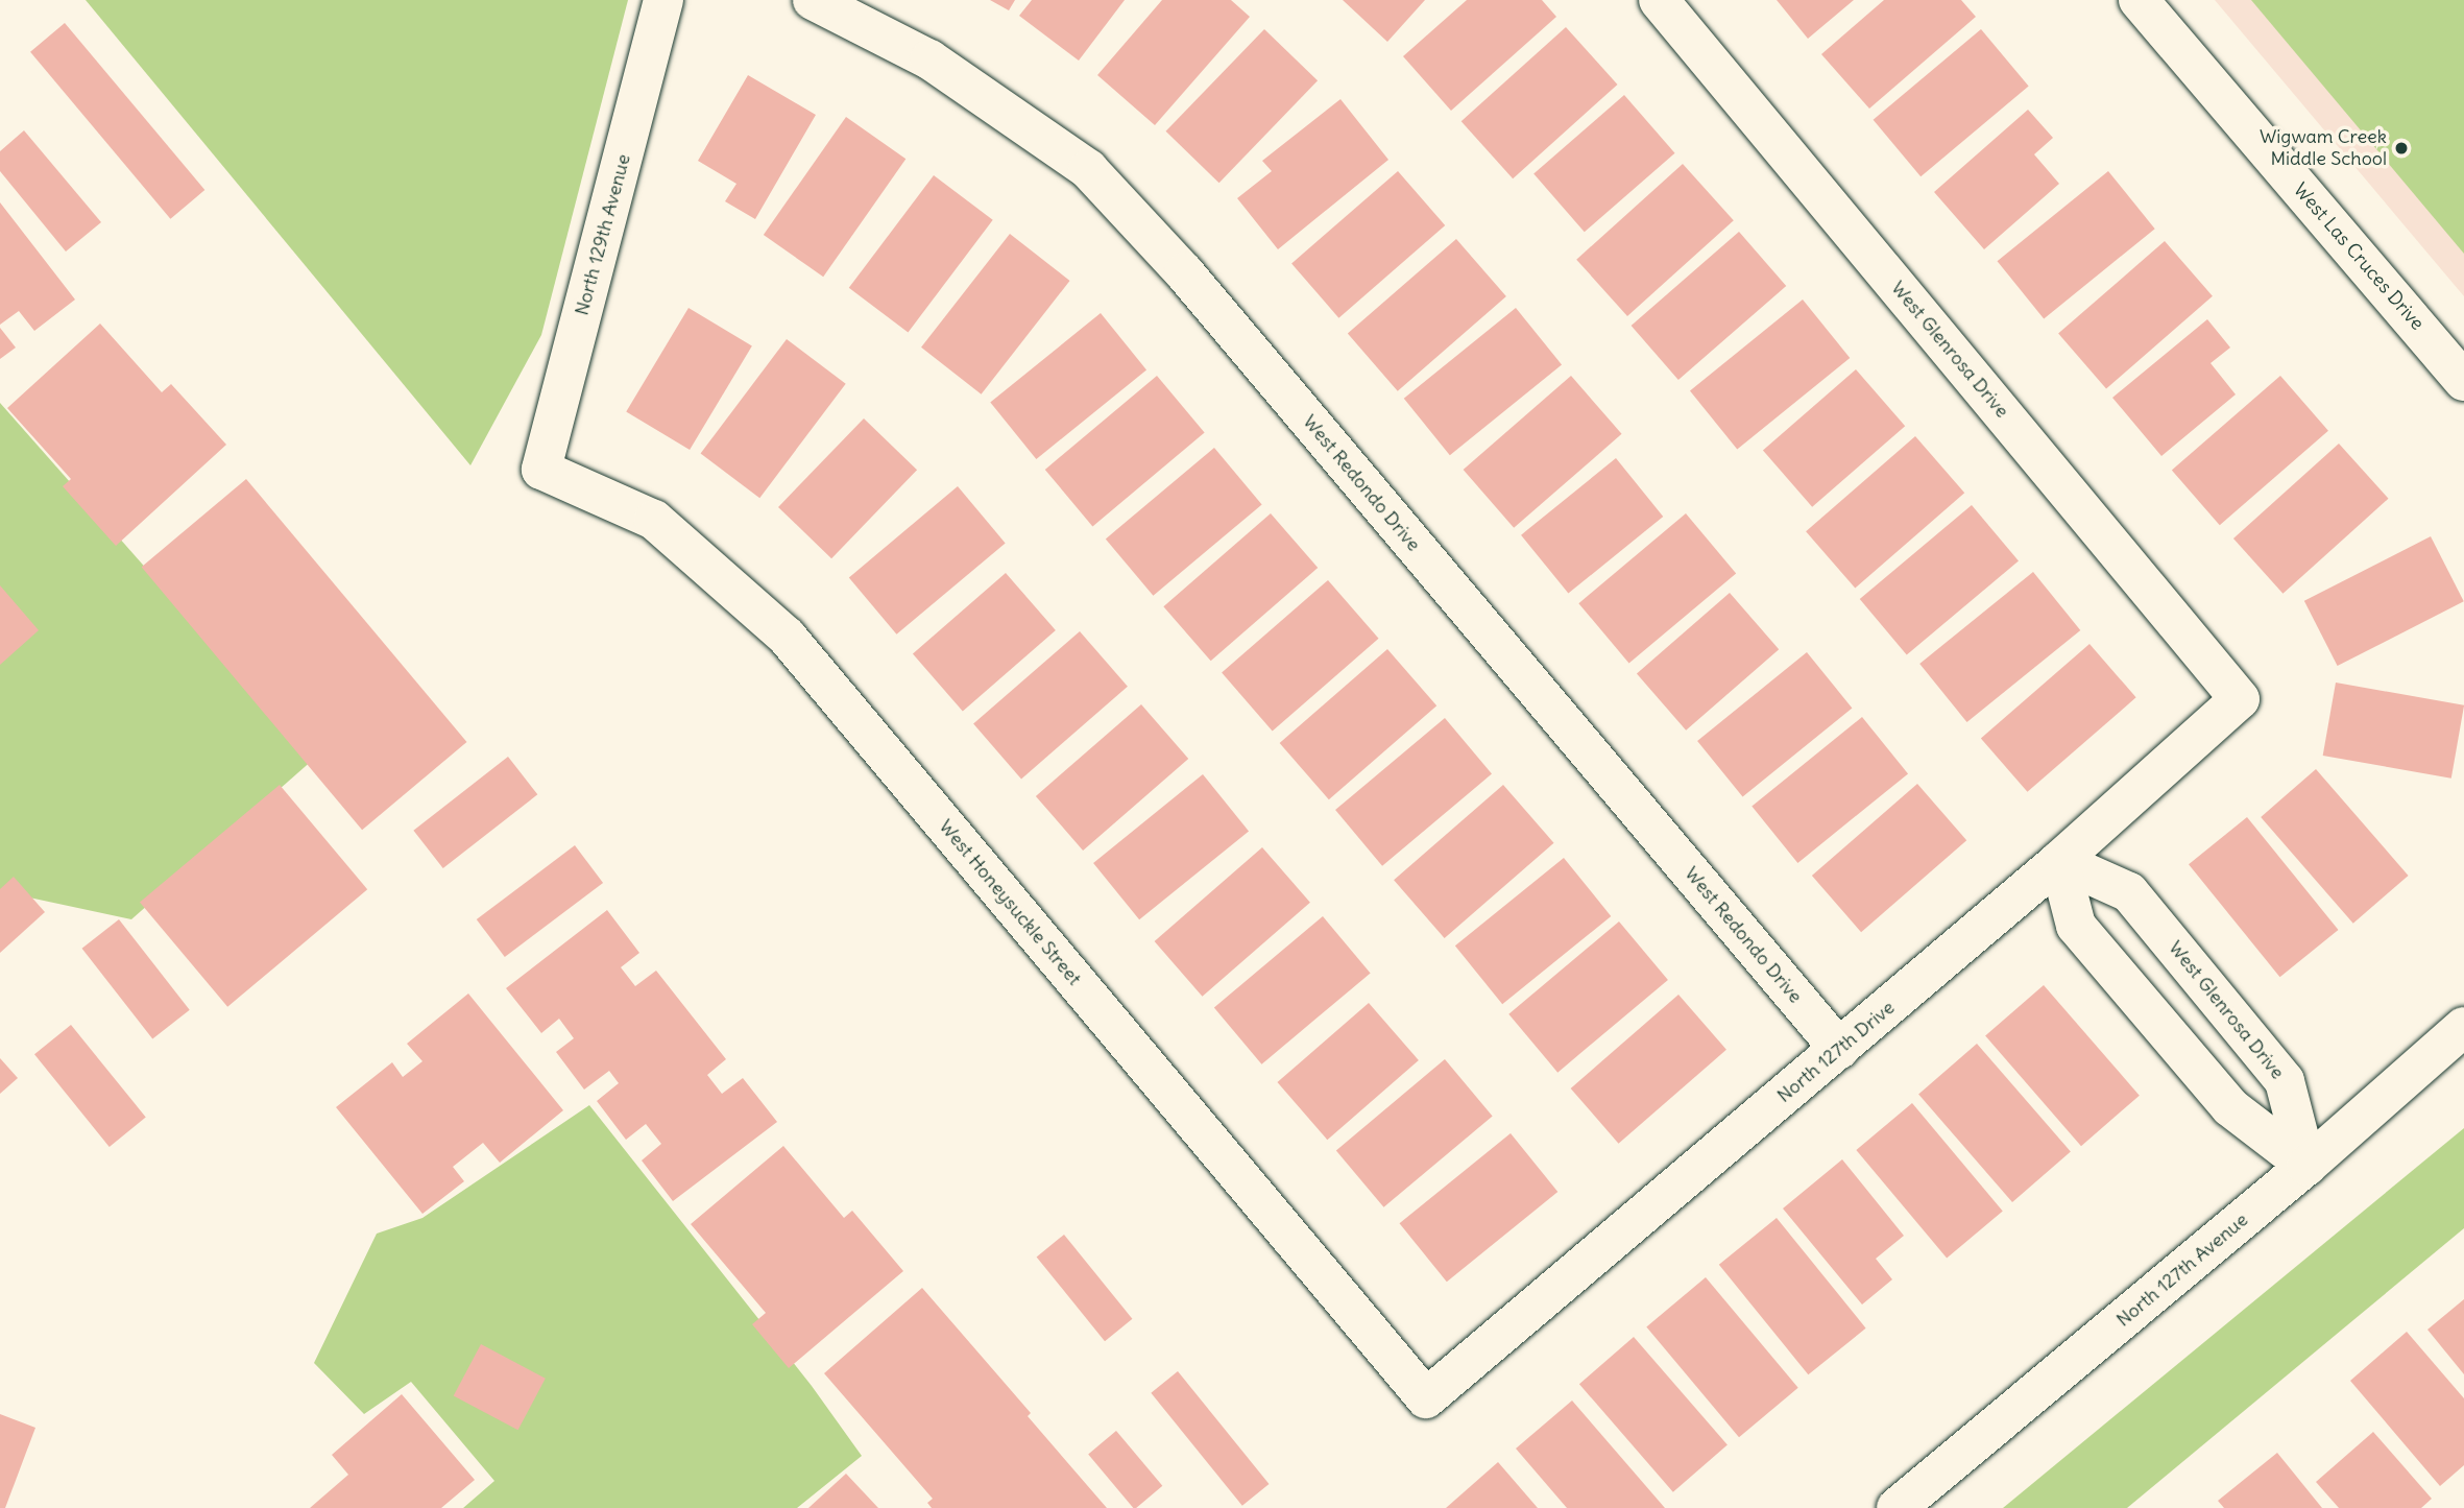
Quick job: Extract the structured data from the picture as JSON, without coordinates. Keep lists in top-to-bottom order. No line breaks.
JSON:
{"streets":{"street":["North 129th Avenue","West Las Cruces Drive","West Glenrosa Drive","West Redondo Drive","West Honeysuckle Street","North 127th Drive","North 127th Avenue"]},"crossings":[["North 129th Avenue","West Honeysuckle Street"],["West Glenrosa Drive","North 127th Drive"],["West Glenrosa Drive","North 127th Avenue"],["West Redondo Drive","North 127th Drive"],["West Honeysuckle Street","North 127th Drive"]],"places":["Wigwam Creek Middle School"]}
